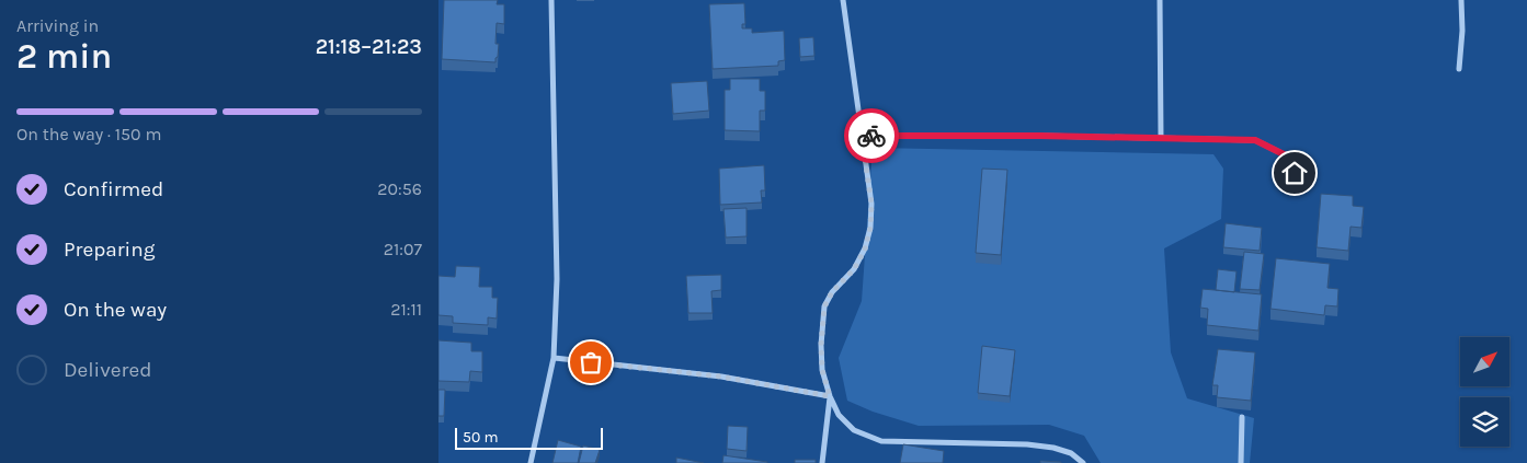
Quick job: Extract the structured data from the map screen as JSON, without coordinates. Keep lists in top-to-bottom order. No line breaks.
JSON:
{"scale_bar":"50 m","north":"top right","page":{"heading":["2 min","Arriving in","21:18–21:23"],"bar":"On the way · 150 m","list":[["Confirmed","20:56"],["Preparing","21:07"],["On the way","21:11"],"Delivered"],"scale":"50 m"}}
